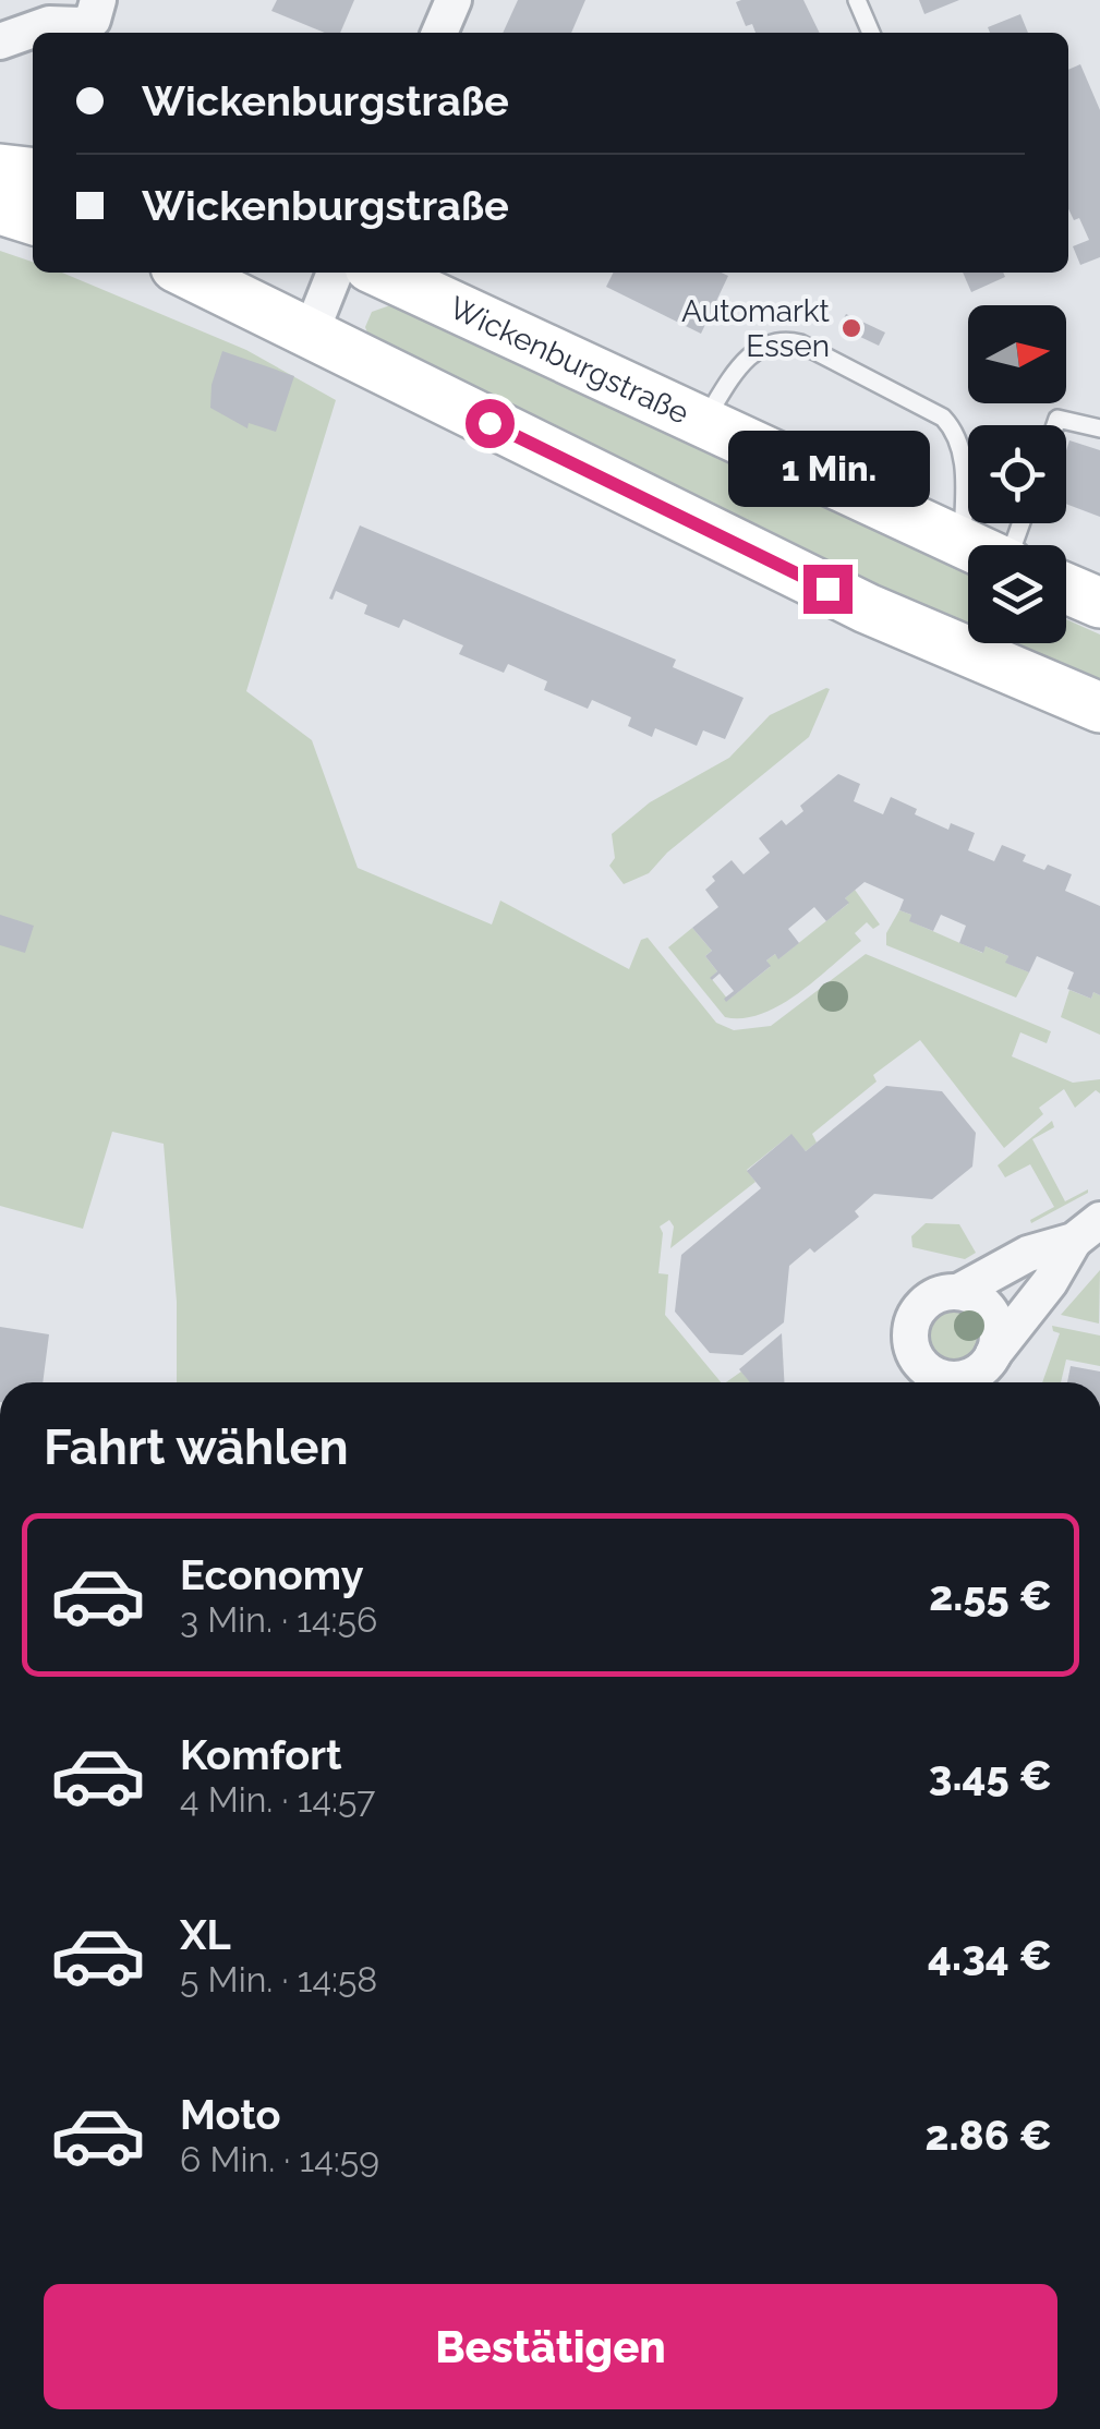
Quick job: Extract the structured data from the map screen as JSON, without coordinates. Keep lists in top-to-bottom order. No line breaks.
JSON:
{"streets":{"main road":["Wickenburgstraße"]},"places":["Automarkt Essen"],"north":"right","page":{"banner":["Wickenburgstraße","Wickenburgstraße"],"bubble":"1 Min.","heading":"Fahrt wählen","list":[{"name":"Economy","note":"3 Min. · 14:56","value":"2.55 €"},{"name":"Komfort","note":"4 Min. · 14:57","value":"3.45 €"},{"name":"XL","note":"5 Min. · 14:58","value":"4.34 €"},{"name":"Moto","note":"6 Min. · 14:59","value":"2.86 €"}],"buttons":"Bestätigen"}}
